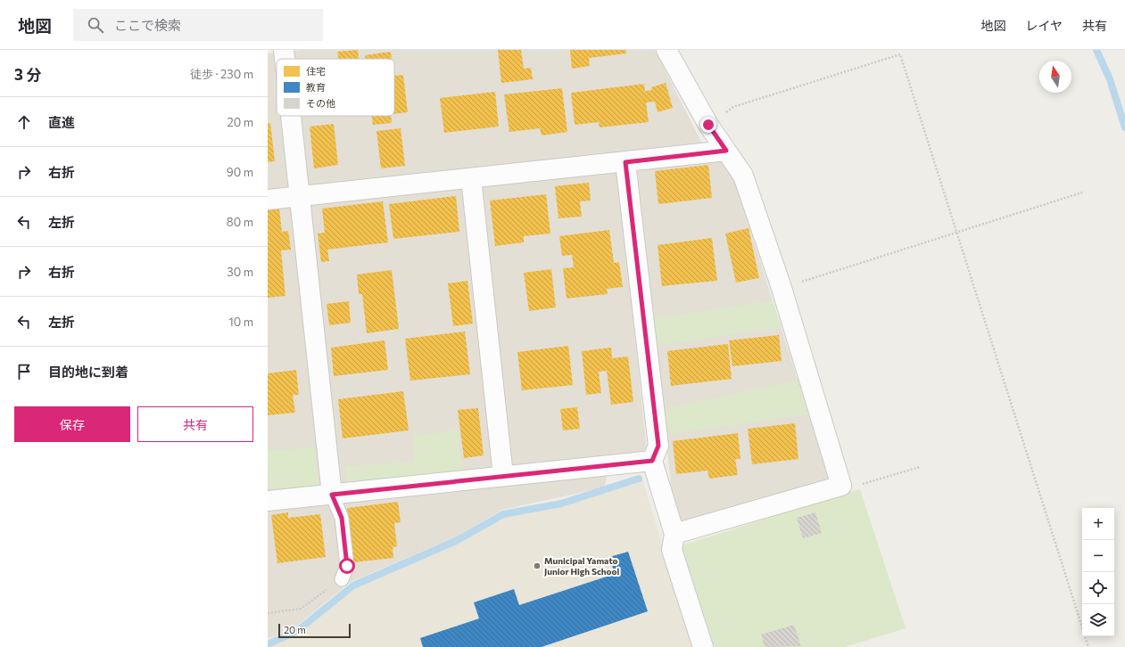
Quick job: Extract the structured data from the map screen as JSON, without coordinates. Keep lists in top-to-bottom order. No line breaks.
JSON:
{"places":["Municipal Yamato Junior High School"],"legend":["住宅","教育","その他"],"scale_bar":"20 m","north":"top","page":{"header":"地図","search":"ここで検索","nav":["地図","レイヤ","共有"],"heading":["3 分","徒歩 · 230 m"],"list":[["直進","20 m"],["右折","90 m"],["左折","80 m"],["右折","30 m"],["左折","10 m"],"目的地に到着"],"buttons":["保存","共有"],"map_buttons":["+","−"],"scale":"20 m"}}
